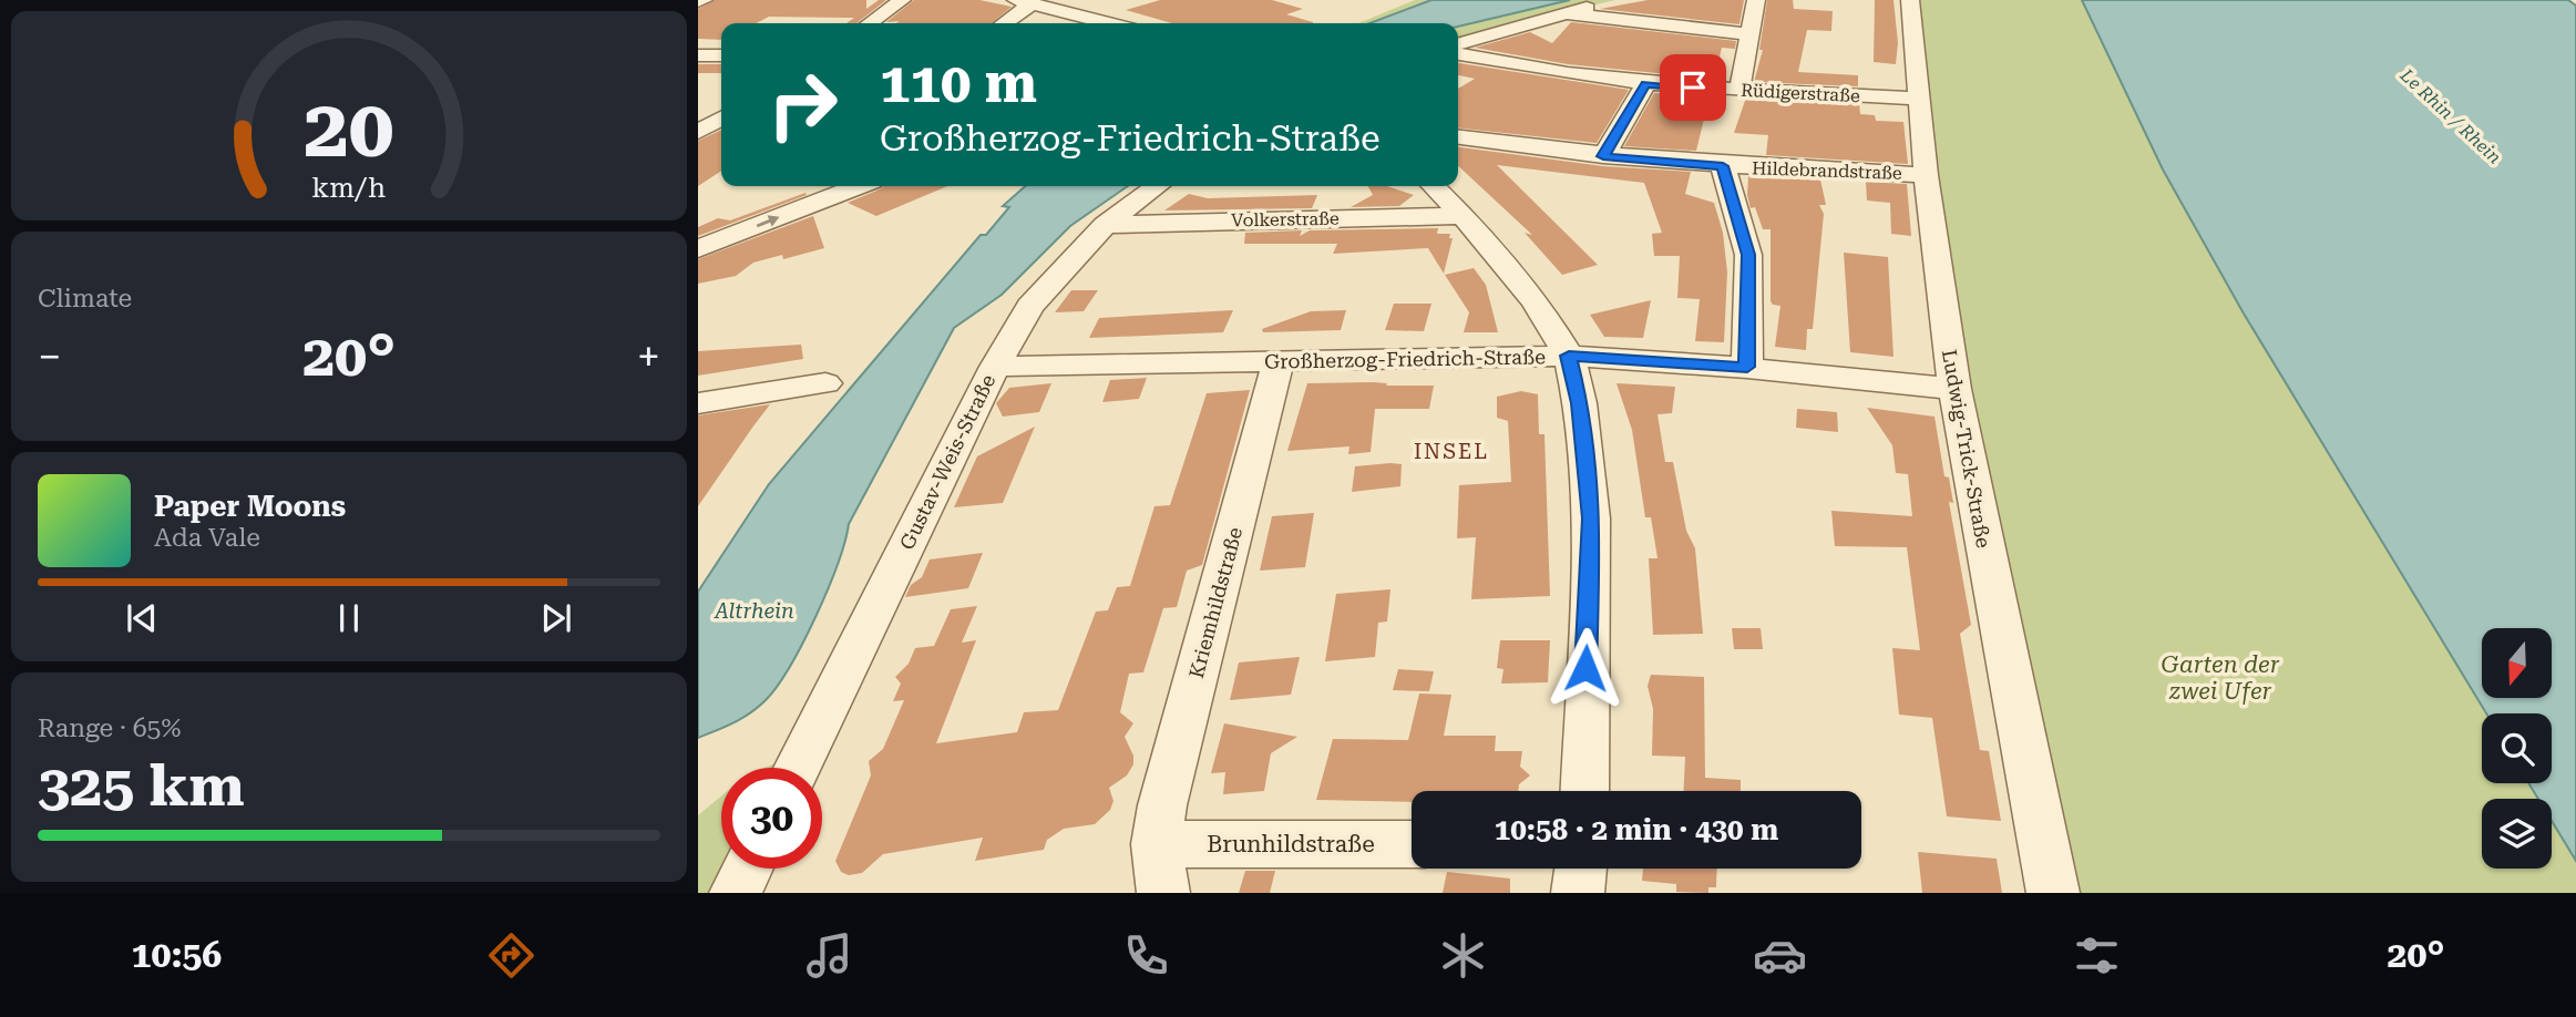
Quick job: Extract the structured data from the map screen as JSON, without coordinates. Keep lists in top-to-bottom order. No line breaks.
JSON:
{"streets":{"street":["Rüdigerstraße","Hildebrandstraße","Volkerstraße","Großherzog-Friedrich-Straße","Ludwig-Trick-Straße","Gustav-Weis-Straße","Kriemhildstraße","Brunhildstraße"]},"crossings":[["Rüdigerstraße","Ludwig-Trick-Straße"],["Hildebrandstraße","Ludwig-Trick-Straße"],["Volkerstraße","Gustav-Weis-Straße"],["Großherzog-Friedrich-Straße","Ludwig-Trick-Straße"],["Großherzog-Friedrich-Straße","Gustav-Weis-Straße"],["Großherzog-Friedrich-Straße","Kriemhildstraße"],["Kriemhildstraße","Brunhildstraße"]],"districts":["INSEL"],"water":["Le Rhin / Rhein","Altrhein"],"parks":["Garten der zwei Ufer"],"north":"bottom","page":{"turn":["110 m","Großherzog-Friedrich-Straße"],"tile":["Climate",["Range · 65%","325 km"]],"heat":["−","20°","+"],"song":["Paper Moons","Ada Vale"],"limit":"30","trip":"10:58 · 2 min · 430 m","tabs":["10:56","20°"],"gauge":["20","km/h"]}}
